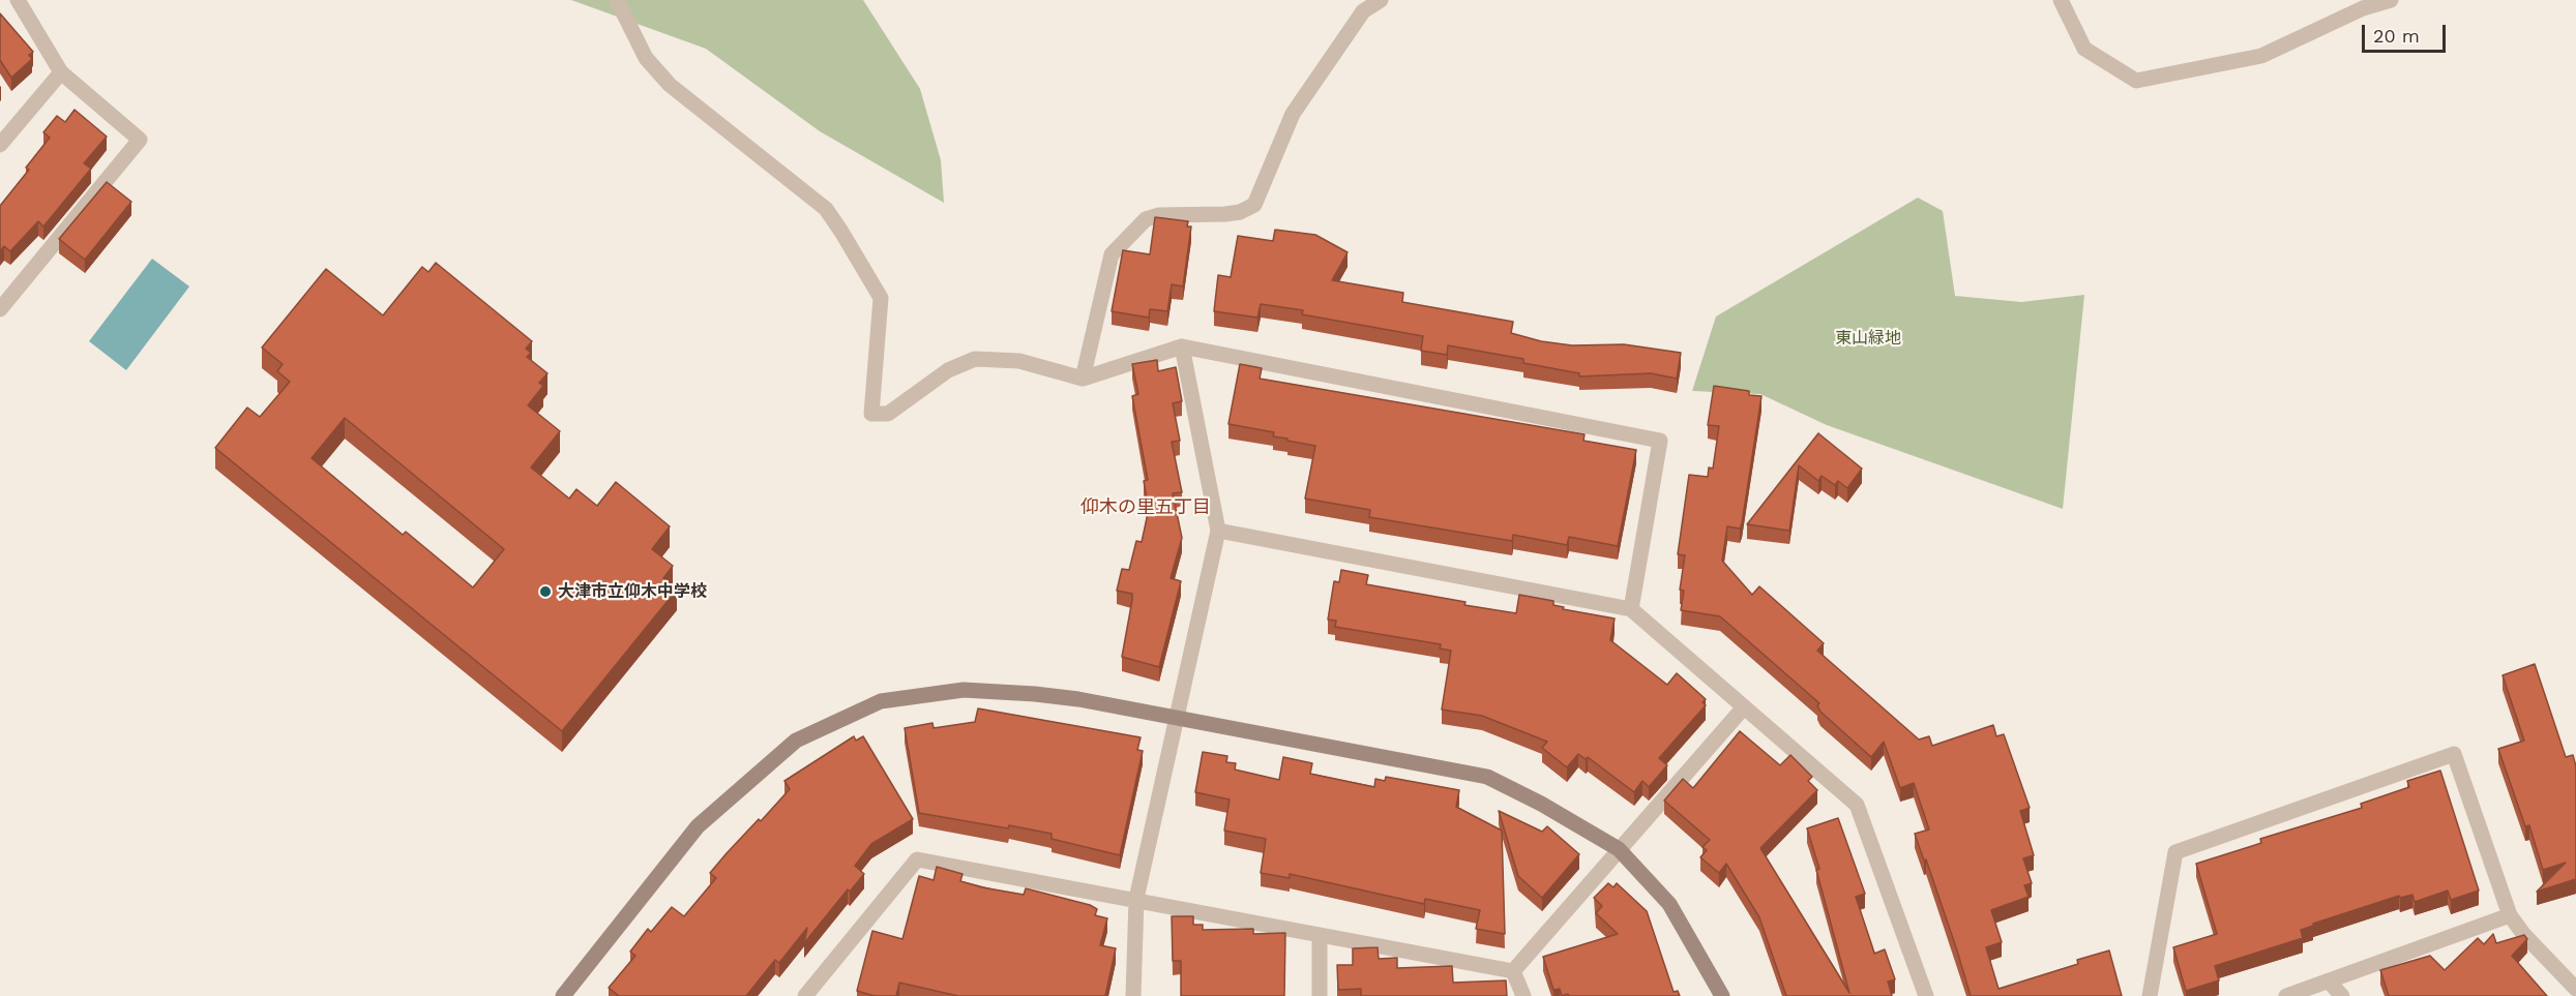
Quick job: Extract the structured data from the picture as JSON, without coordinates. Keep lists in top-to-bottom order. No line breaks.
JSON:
{"districts":["仰木の里五丁目"],"parks":["東山緑地"],"places":["大津市立仰木中学校"],"scale_bar":"20 m"}
